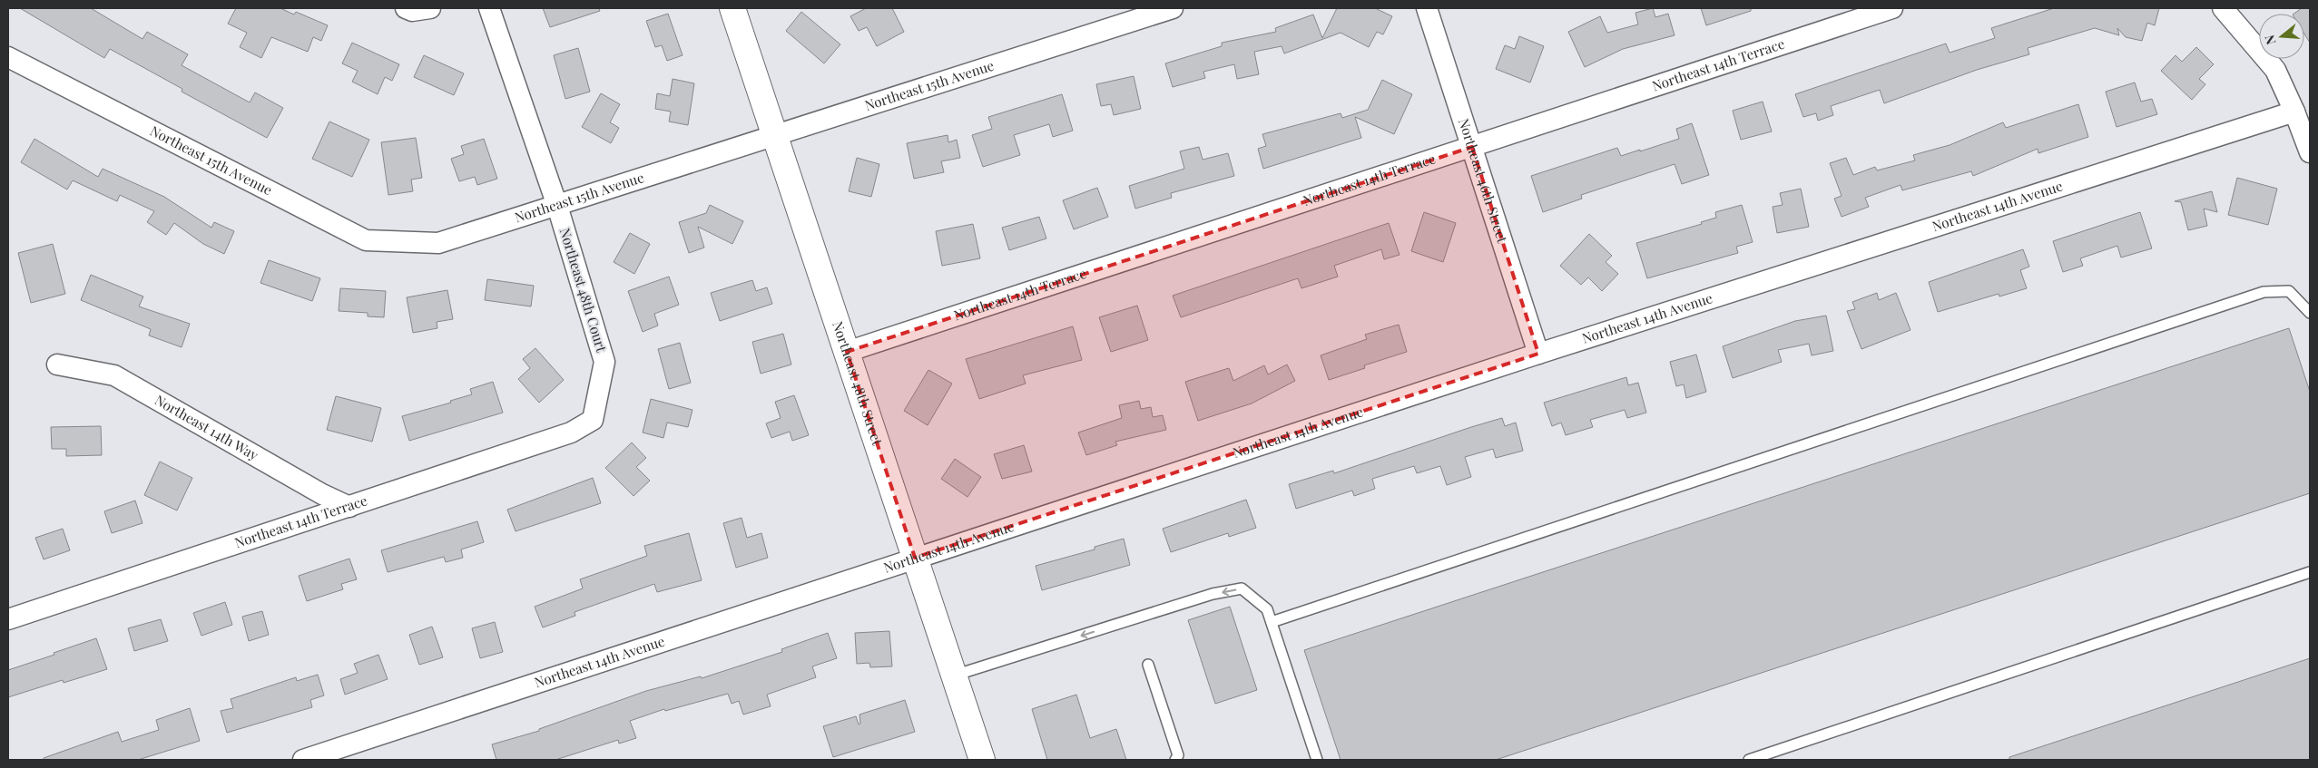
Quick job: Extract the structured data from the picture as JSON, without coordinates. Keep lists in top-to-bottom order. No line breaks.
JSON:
{"streets":{"street":["Northeast 14th Terrace","Northeast 15th Avenue","Northeast 46th Street","Northeast 14th Avenue","Northeast 48th Court","Northeast 48th Street","Northeast 14th Way"]},"crossings":[["Northeast 14th Terrace","Northeast 46th Street"],["Northeast 14th Terrace","Northeast 48th Court"],["Northeast 14th Terrace","Northeast 48th Street"],["Northeast 14th Terrace","Northeast 14th Way"],["Northeast 15th Avenue","Northeast 48th Court"],["Northeast 15th Avenue","Northeast 48th Street"],["Northeast 46th Street","Northeast 14th Avenue"],["Northeast 14th Avenue","Northeast 48th Street"]],"north":"left"}
